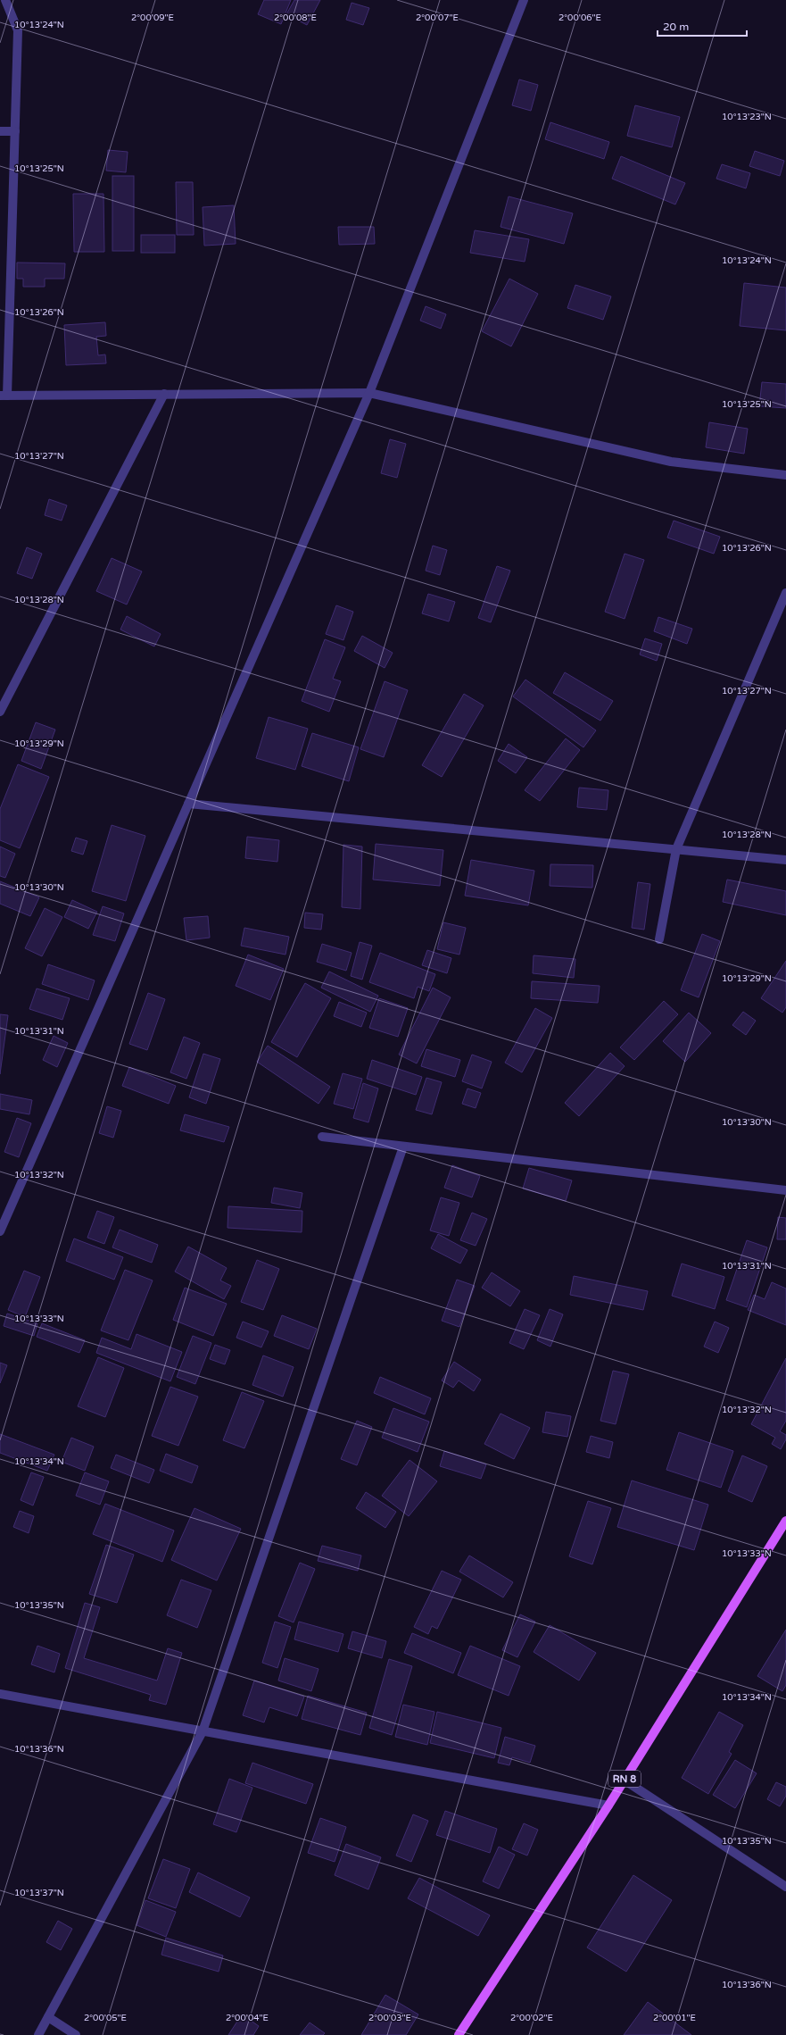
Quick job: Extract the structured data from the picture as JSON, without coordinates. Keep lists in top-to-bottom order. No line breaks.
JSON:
{"streets":{"main road":["RN 8"]},"scale_bar":"20 m","coordinates":["2°00'09\"E","2°00'08\"E","2°00'07\"E","2°00'06\"E","10°13'24\"N","10°13'23\"N","10°13'25\"N","10°13'26\"N","10°13'27\"N","10°13'28\"N","10°13'29\"N","10°13'30\"N","10°13'31\"N","10°13'32\"N","10°13'33\"N","10°13'34\"N","10°13'35\"N","10°13'36\"N","10°13'37\"N","2°00'05\"E","2°00'04\"E","2°00'03\"E","2°00'02\"E","2°00'01\"E"]}
